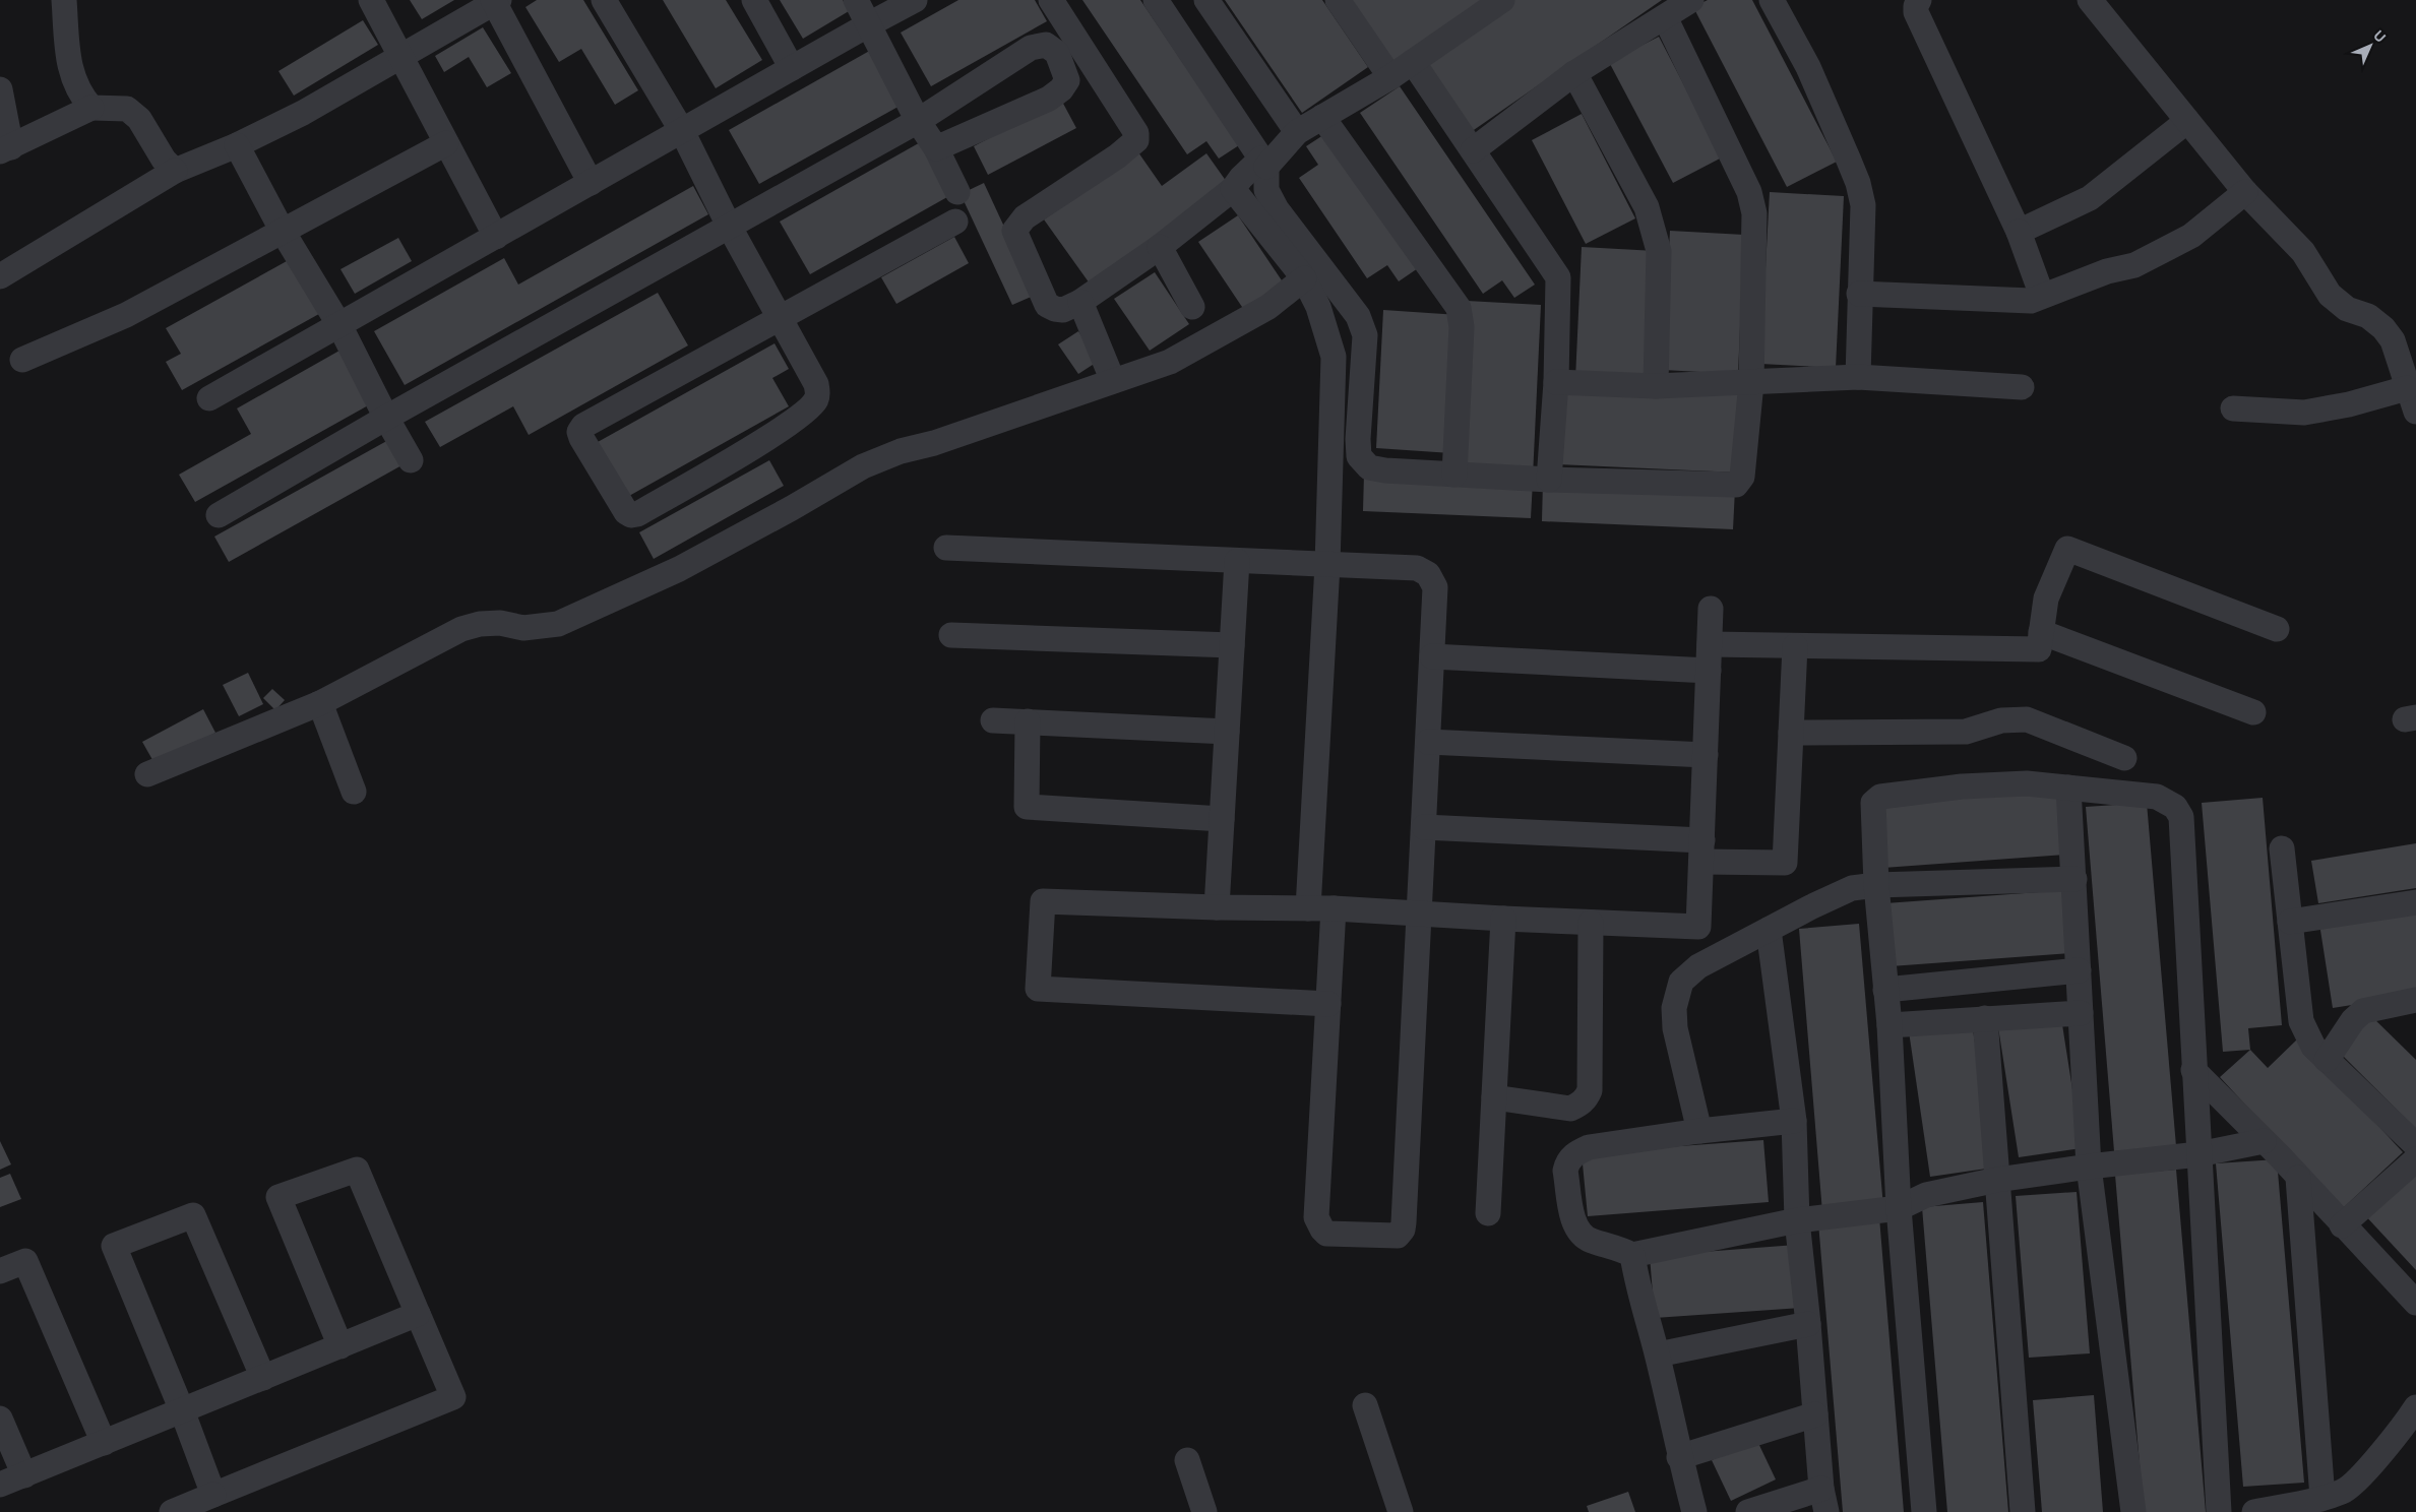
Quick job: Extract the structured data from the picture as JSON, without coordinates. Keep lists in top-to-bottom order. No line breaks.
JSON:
{"north":"top right"}
